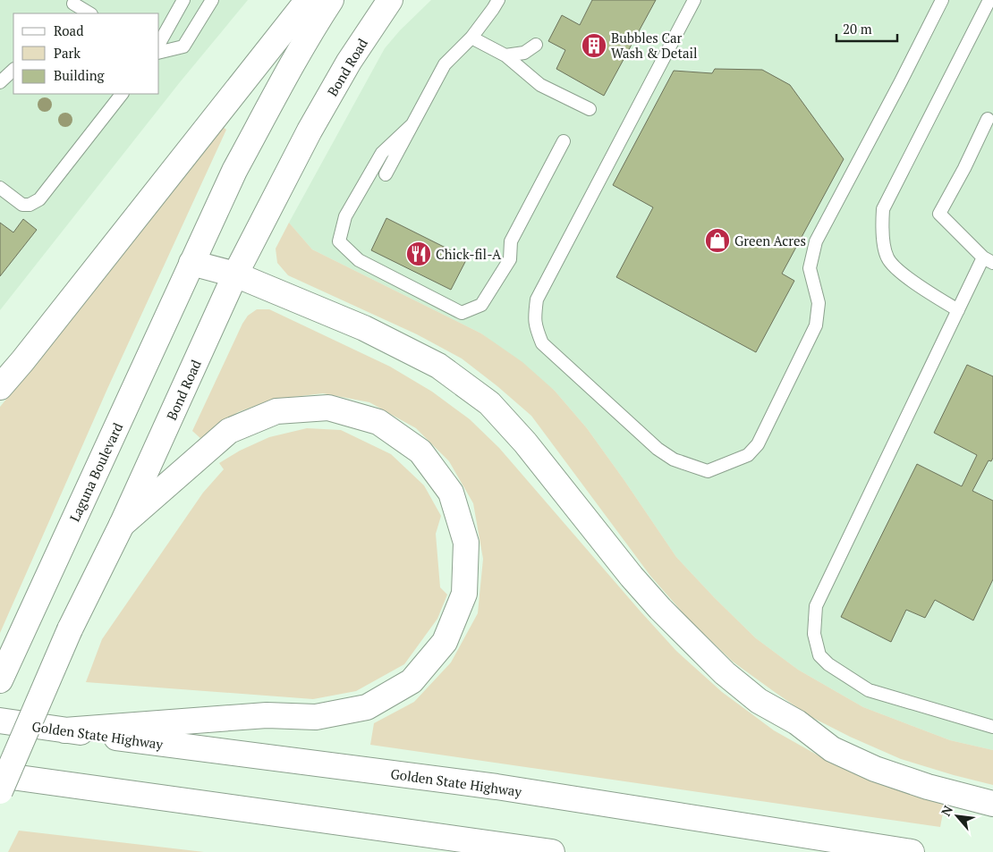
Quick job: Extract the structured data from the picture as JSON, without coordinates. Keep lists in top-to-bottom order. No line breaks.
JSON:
{"streets":{"main road":["Bond Road","Laguna Boulevard","Golden State Highway"]},"places":{"building":["Bubbles Car Wash & Detail"],"shop":["Green Acres"],"restaurant":["Chick-fil-A"]},"legend":["Road","Park","Building"],"scale_bar":"20 m","north":"top left"}
